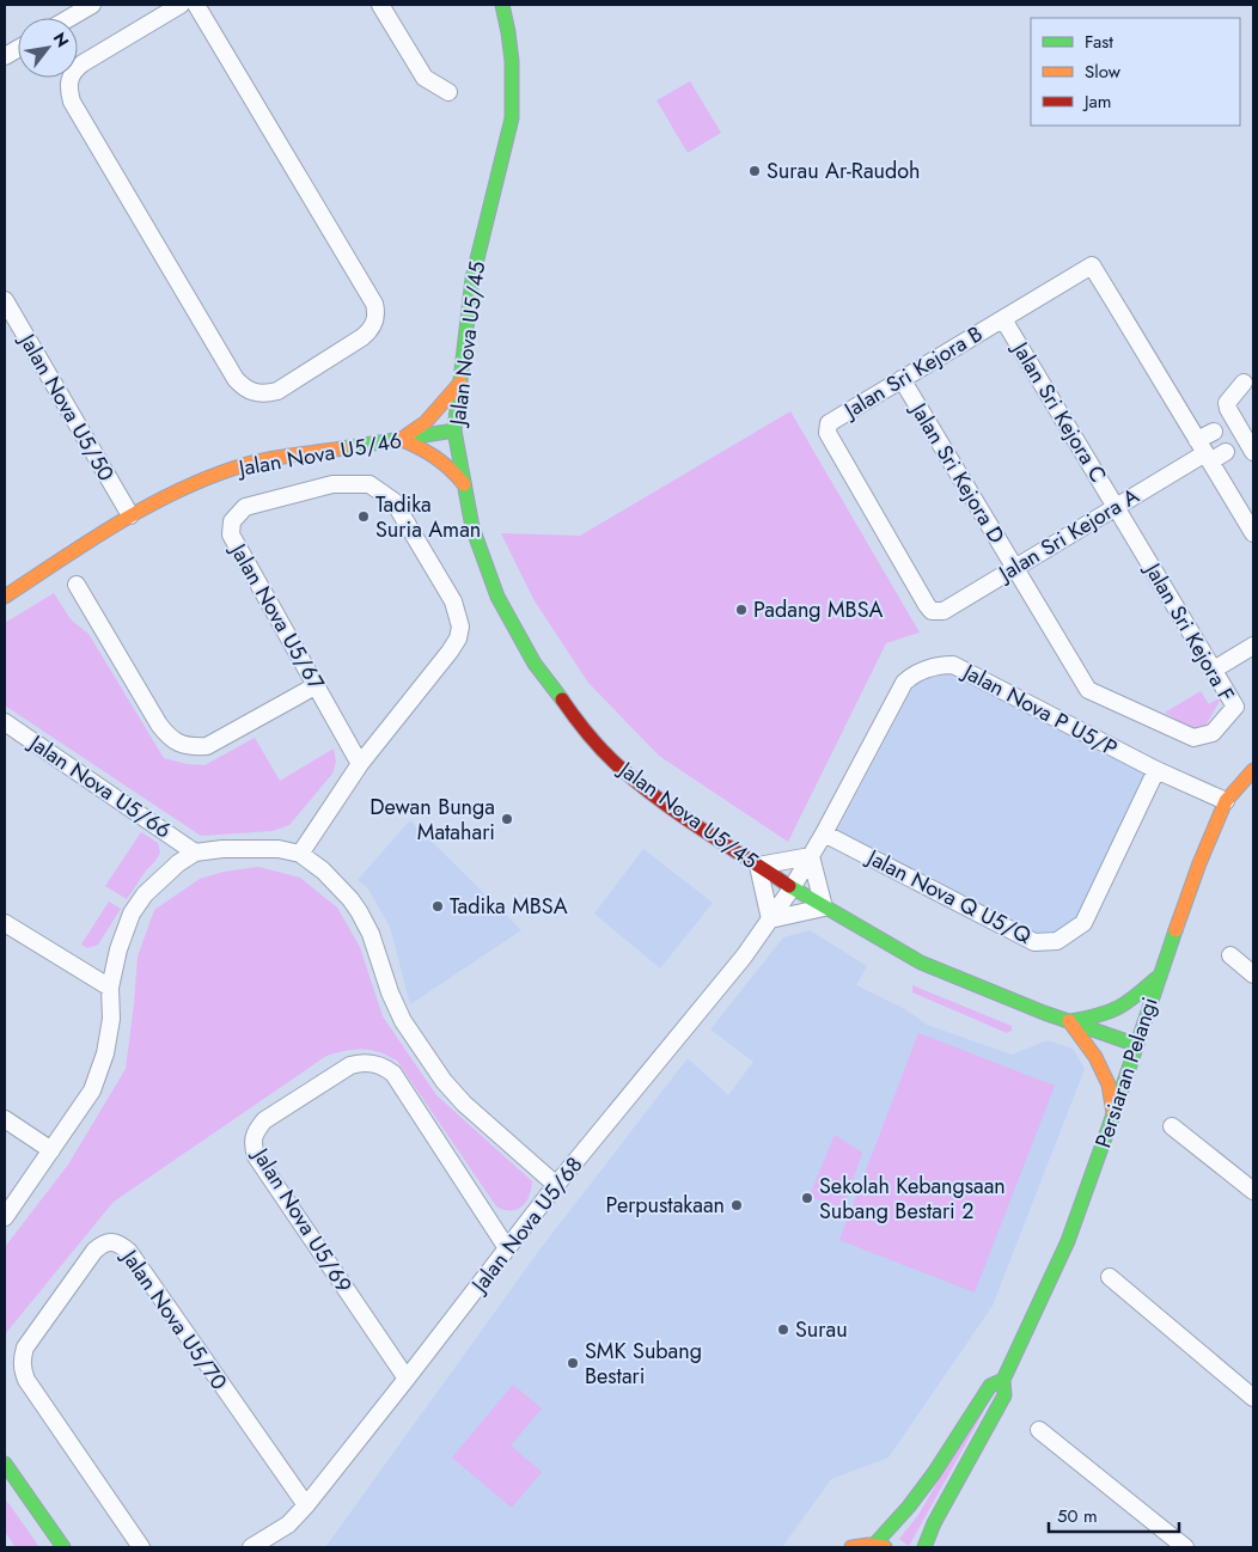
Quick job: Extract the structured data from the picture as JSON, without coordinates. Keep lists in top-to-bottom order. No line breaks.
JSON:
{"streets":{"street":["Jalan Nova U5/45","Jalan Sri Kejora B","Jalan Nova U5/50","Jalan Sri Kejora C","Jalan Nova U5/46","Jalan Sri Kejora D","Jalan Sri Kejora A","Jalan Nova U5/67","Jalan Sri Kejora F","Jalan Nova P U5/P","Jalan Nova U5/66","Jalan Nova Q U5/Q","Persiaran Pelangi","Jalan Nova U5/69","Jalan Nova U5/68","Jalan Nova U5/70"]},"crossings":[["Jalan Nova U5/45","Jalan Nova U5/46"],["Jalan Nova U5/45","Jalan Nova P U5/P"],["Jalan Nova U5/45","Persiaran Pelangi"],["Jalan Nova U5/45","Jalan Nova U5/68"],["Jalan Sri Kejora B","Jalan Sri Kejora C"],["Jalan Sri Kejora B","Jalan Sri Kejora D"],["Jalan Sri Kejora B","Jalan Sri Kejora A"],["Jalan Nova U5/50","Jalan Nova U5/46"],["Jalan Sri Kejora C","Jalan Sri Kejora A"],["Jalan Sri Kejora C","Jalan Sri Kejora F"],["Jalan Sri Kejora D","Jalan Sri Kejora A"],["Jalan Sri Kejora D","Jalan Sri Kejora F"],["Jalan Sri Kejora A","Jalan Sri Kejora F"],["Jalan Nova P U5/P","Jalan Nova Q U5/Q"],["Jalan Nova P U5/P","Persiaran Pelangi"],["Jalan Nova P U5/P","Jalan Nova U5/68"],["Jalan Nova U5/69","Jalan Nova U5/68"],["Jalan Nova U5/68","Jalan Nova U5/70"]],"places":["Surau Ar-Raudoh","Tadika Suria Aman","Padang MBSA","Dewan Bunga Matahari","Tadika MBSA","Sekolah Kebangsaan Subang Bestari 2","Perpustakaan","Surau","SMK Subang Bestari"],"legend":["Fast","Slow","Jam"],"scale_bar":"50 m","north":"top right"}
